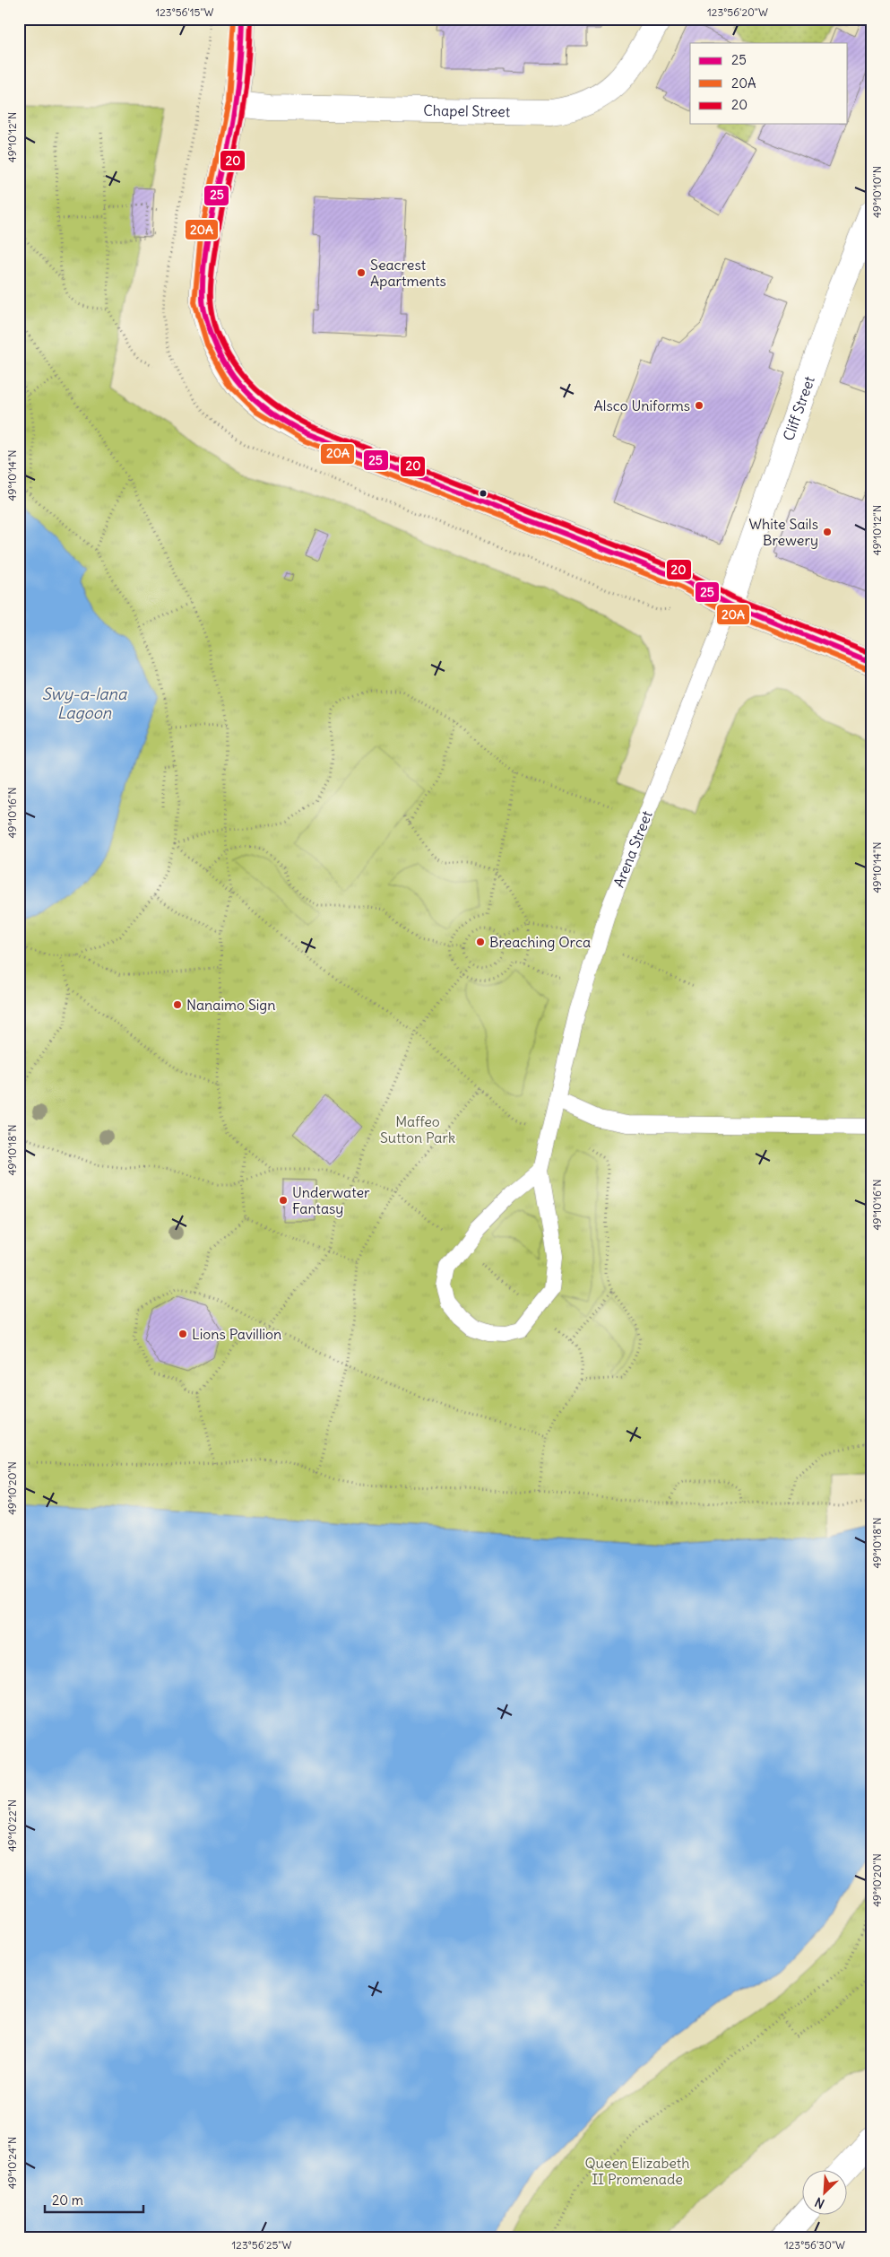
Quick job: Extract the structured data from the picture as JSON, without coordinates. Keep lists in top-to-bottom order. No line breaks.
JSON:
{"streets":{"street":["Chapel Street","Cliff Street"],"lane":["Arena Street"]},"crossings":[["Cliff Street","Arena Street"]],"water":["Swy-a-lana Lagoon"],"parks":["Maffeo Sutton Park","Queen Elizabeth II Promenade"],"places":["Seacrest Apartments","Alsco Uniforms","White Sails Brewery","Breaching Orca","Nanaimo Sign","Underwater Fantasy","Lions Pavillion"],"lines":["transit line 25","transit line 20A","transit line 20"],"legend":["25","20A","20"],"scale_bar":"20 m","north":"bottom left","coordinates":["123°56'15\"W","123°56'20\"W","49°10'12\"N","49°10'10\"N","49°10'14\"N","49°10'16\"N","49°10'18\"N","49°10'20\"N","49°10'22\"N","49°10'24\"N","123°56'25\"W","123°56'30\"W"]}
